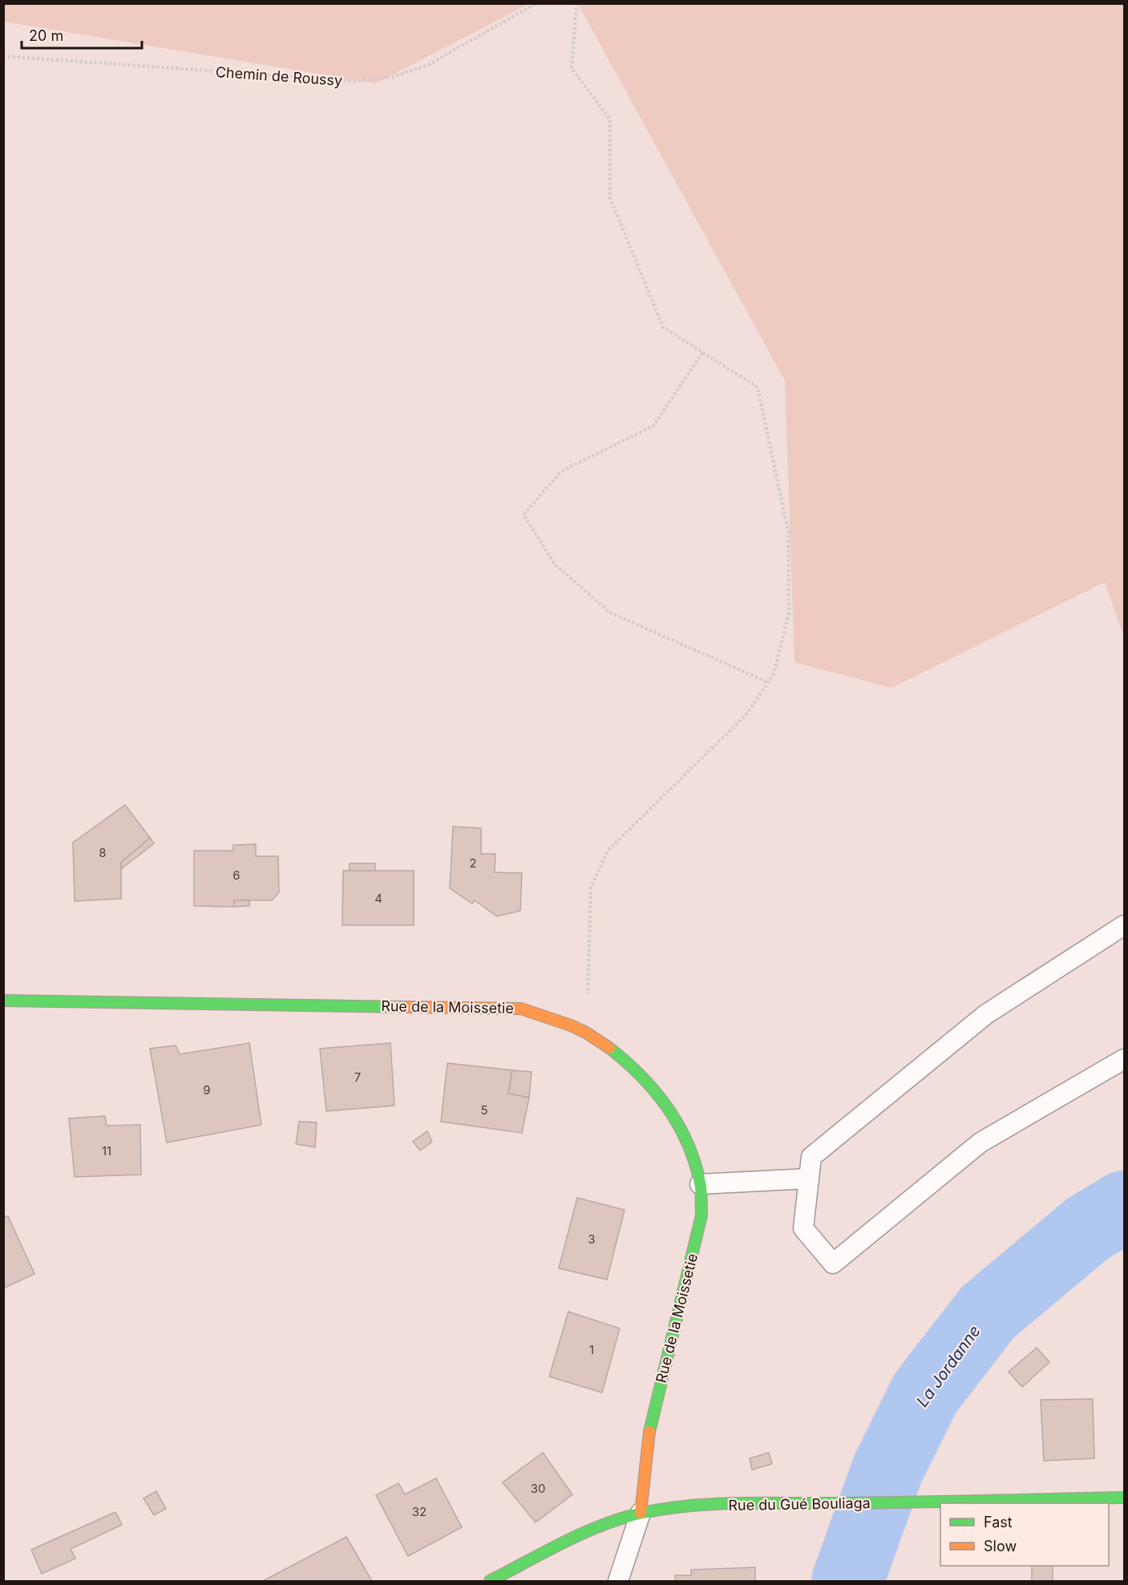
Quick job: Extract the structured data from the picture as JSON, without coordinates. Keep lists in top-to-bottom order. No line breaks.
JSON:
{"streets":{"street":["Rue de la Moissetie","Rue du Gué Bouliaga"],"path":["Chemin de Roussy"]},"crossings":[["Rue de la Moissetie","Rue du Gué Bouliaga"]],"water":["La Jordanne"],"house_numbers":["8","2","6","4","7","9","5","11","3","1","30","32"],"legend":["Fast","Slow"],"scale_bar":"20 m"}
